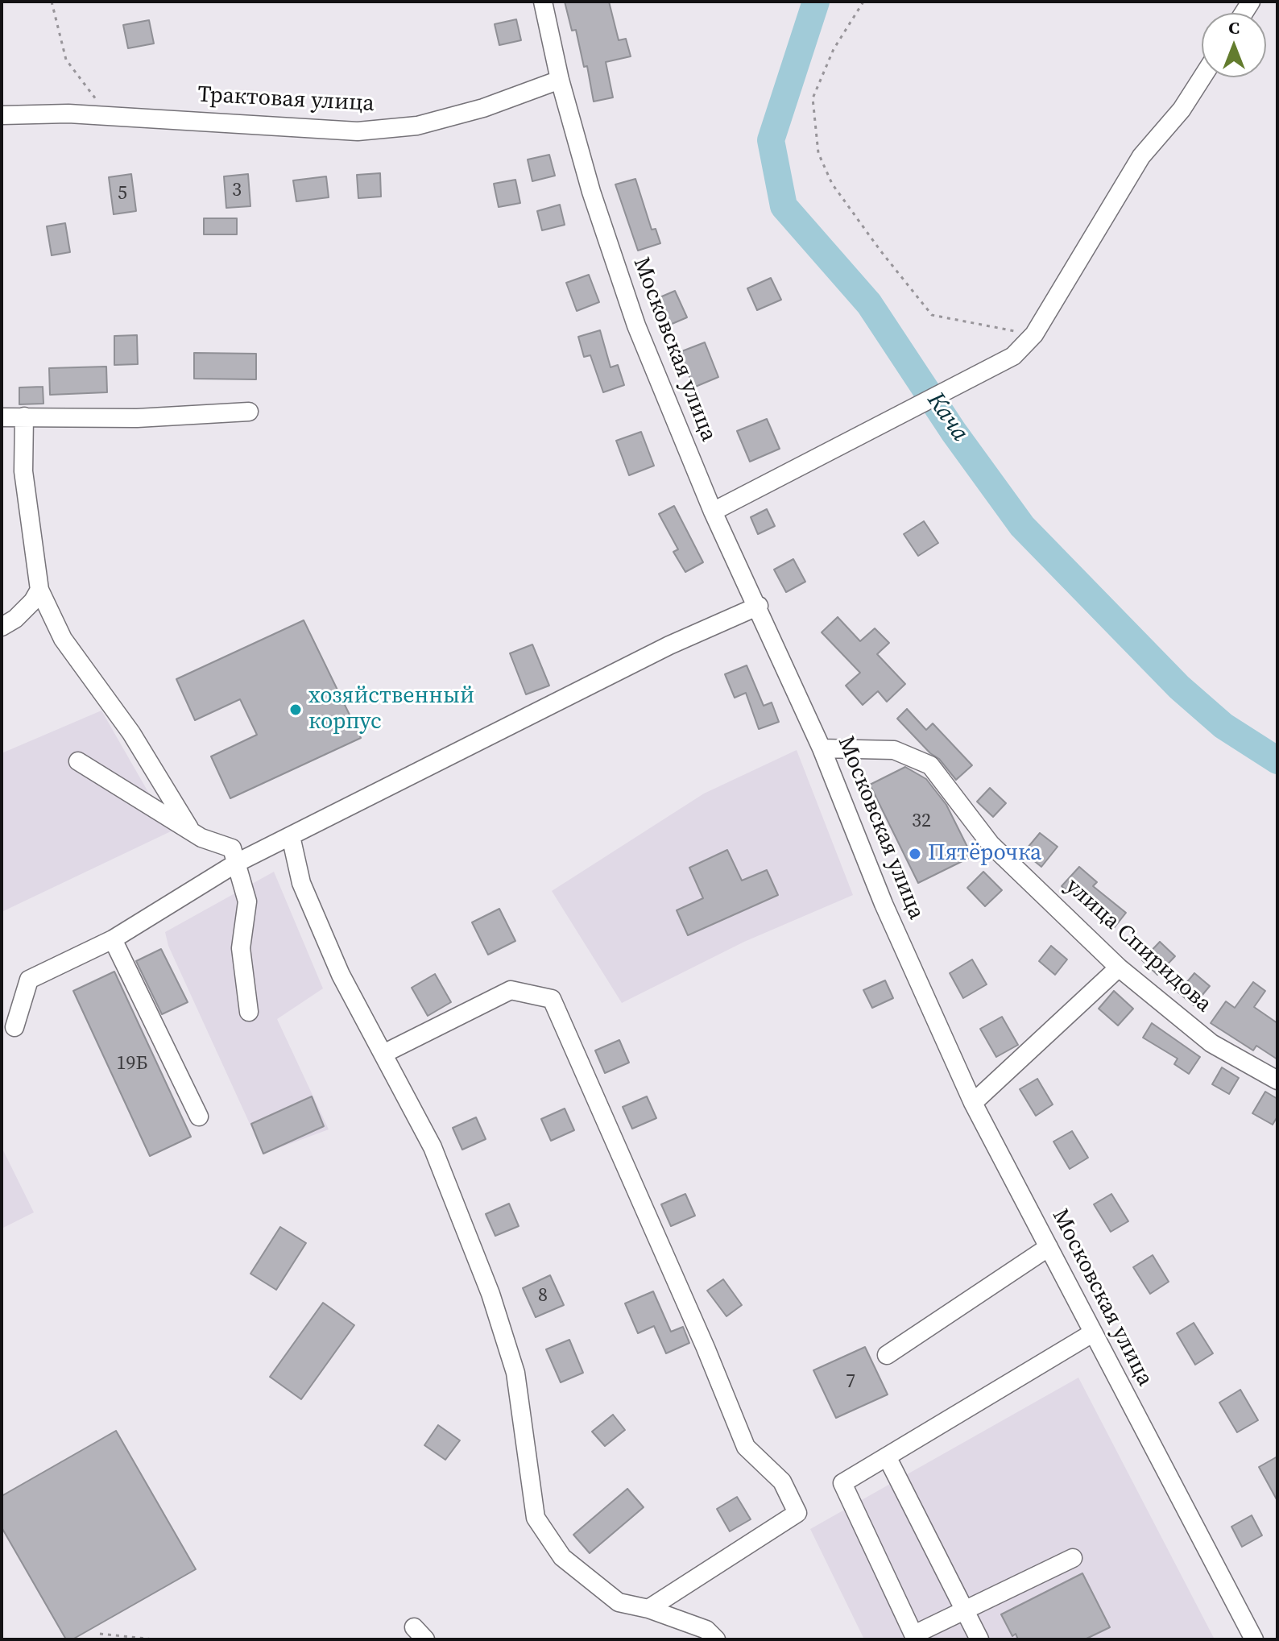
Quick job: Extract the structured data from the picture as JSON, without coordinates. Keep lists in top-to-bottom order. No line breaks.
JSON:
{"streets":{"street":["Трактовая улица","Московская улица","улица Спиридова"]},"crossings":[["Трактовая улица","Московская улица"],["Московская улица","улица Спиридова"]],"water":["Кача"],"places":["хозяйственный корпус","Пятёрочка"],"house_numbers":["3","5","32","19Б","8","7"],"north":"top"}
